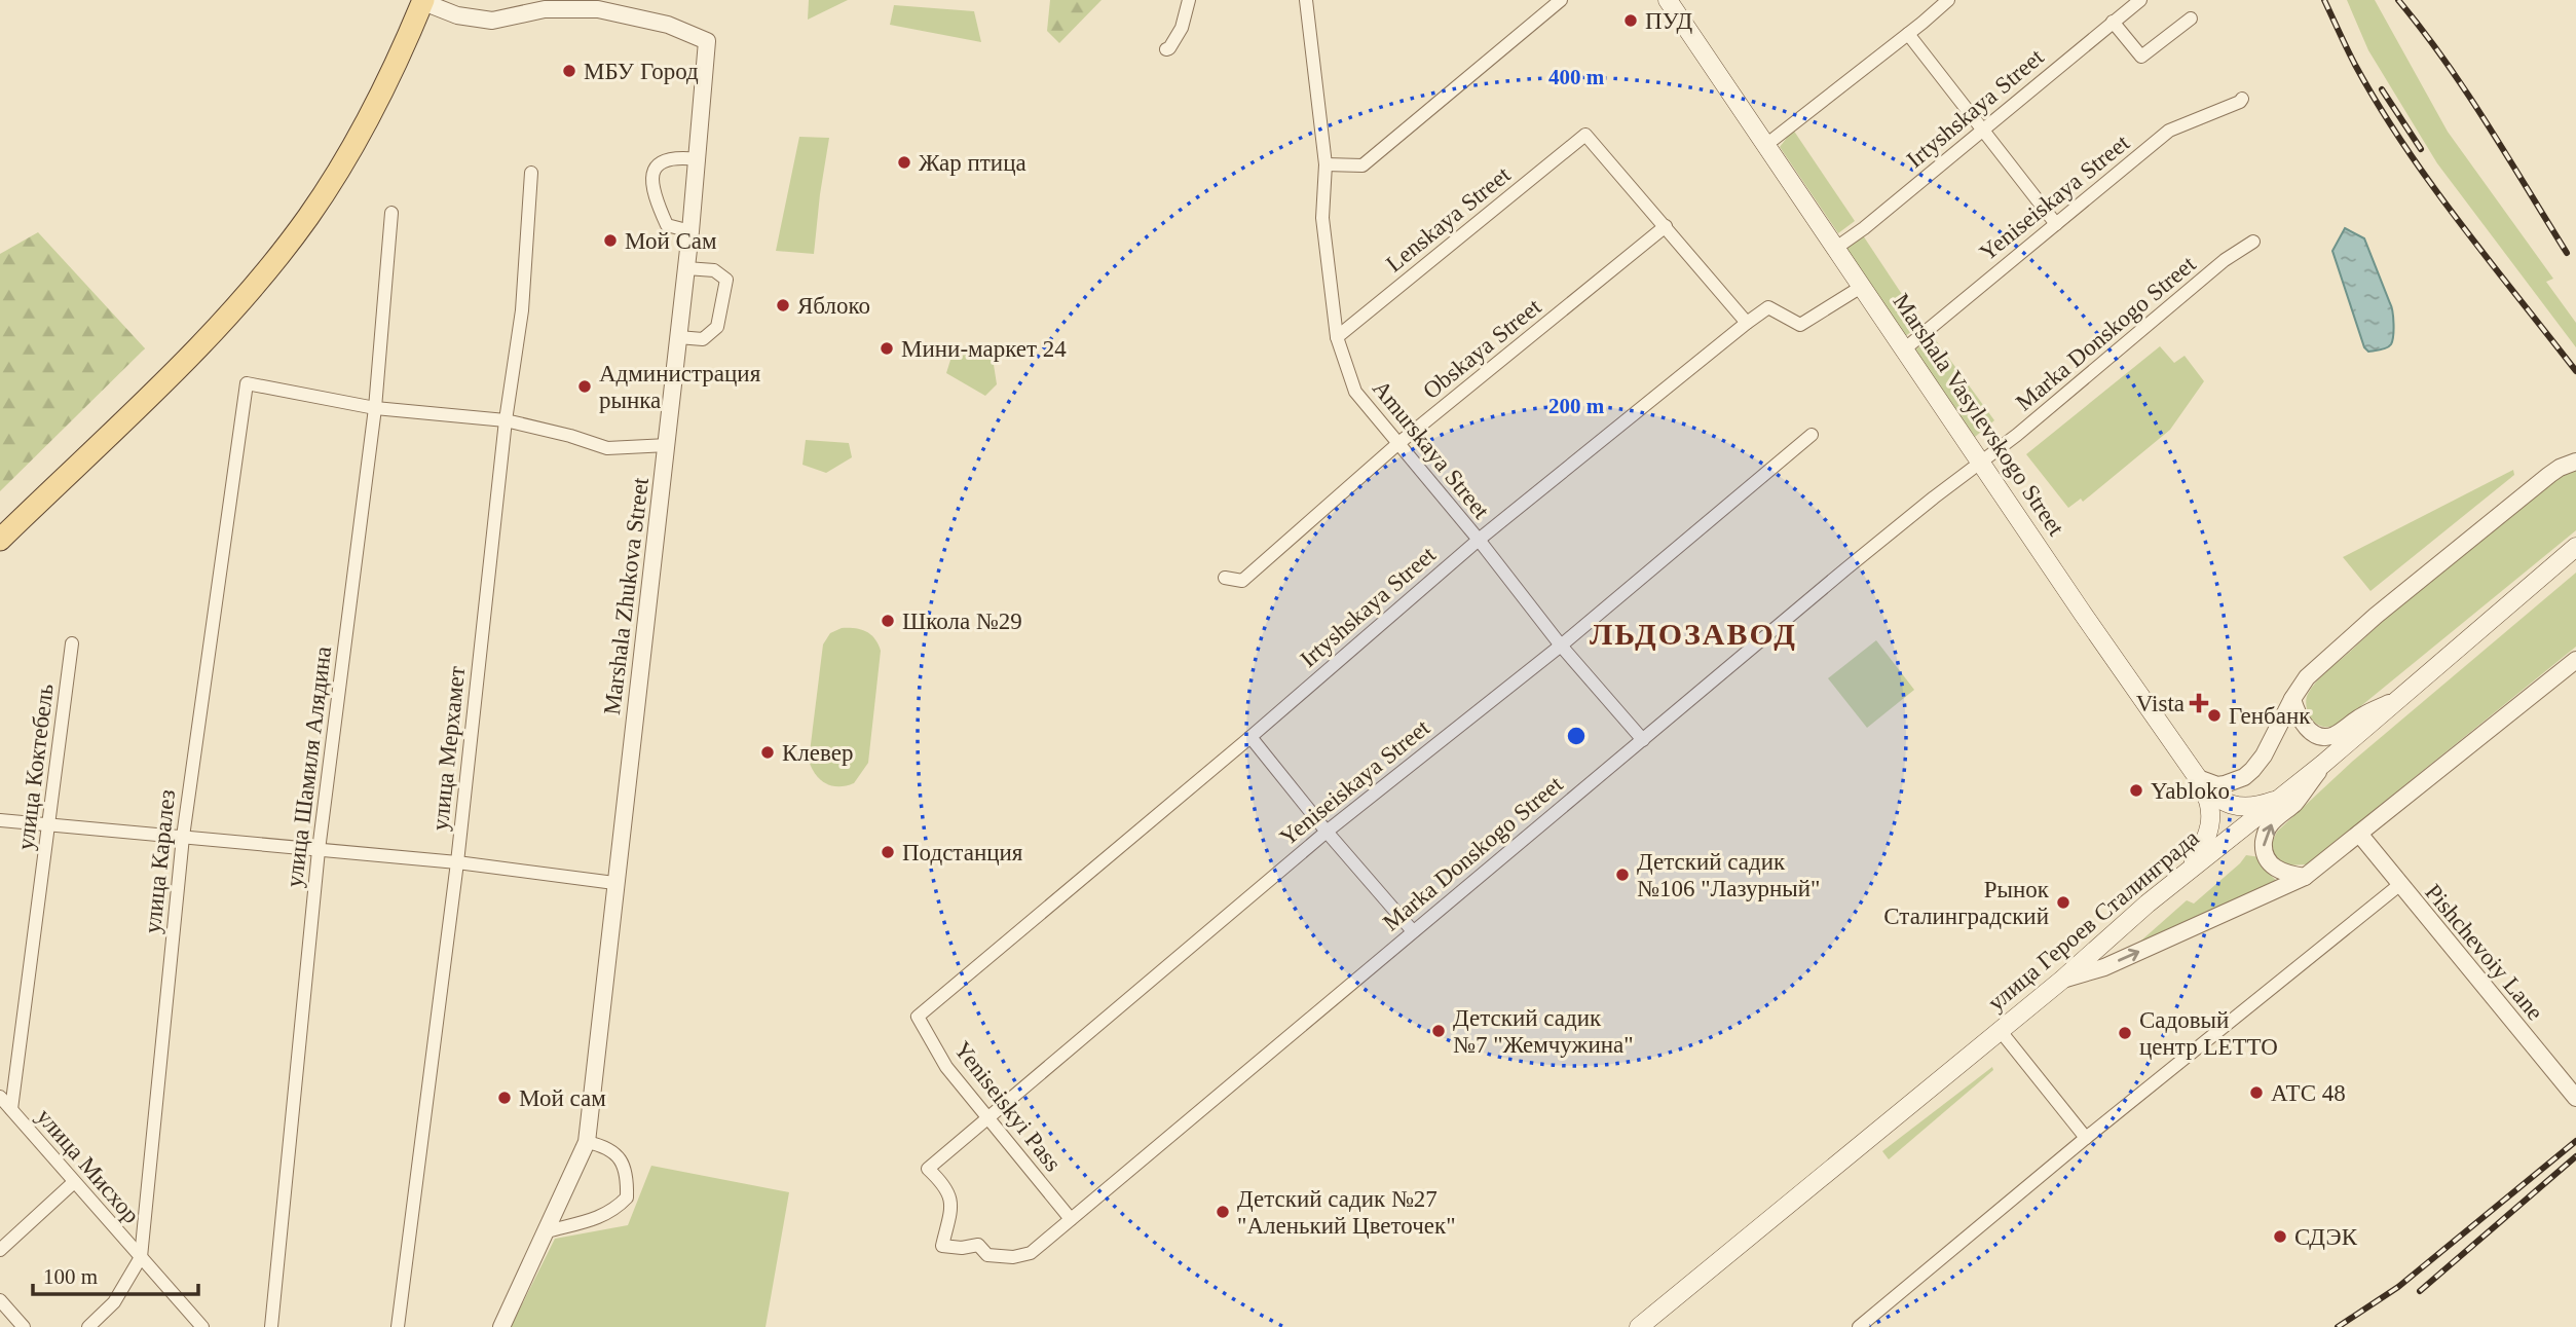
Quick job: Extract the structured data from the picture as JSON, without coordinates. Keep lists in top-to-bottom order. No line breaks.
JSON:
{"streets":{"main road":["Marshala Vasylevskogo Street","улица Героев Сталинграда"],"street":["Irtyshskaya Street","Yeniseiskaya Street","Lenskaya Street","Marka Donskogo Street","Obskaya Street","Amurskaya Street","Marshala Zhukova Street","улица Мерхамет","улица Коктебель","улица Шамиля Алядина","улица Каралез","Pishchevoiy Lane","Yeniseiskyi Pass","улица Мисхор"]},"crossings":[["Irtyshskaya Street","Marshala Vasylevskogo Street"],["Irtyshskaya Street","Amurskaya Street"],["Irtyshskaya Street","Yeniseiskyi Pass"],["Yeniseiskaya Street","Marka Donskogo Street"],["Yeniseiskaya Street","Marshala Vasylevskogo Street"],["Yeniseiskaya Street","Amurskaya Street"],["Yeniseiskaya Street","Yeniseiskyi Pass"],["Lenskaya Street","Obskaya Street"],["Lenskaya Street","Amurskaya Street"],["Marka Donskogo Street","Marshala Vasylevskogo Street"],["Marka Donskogo Street","Amurskaya Street"],["Marka Donskogo Street","Yeniseiskyi Pass"],["Obskaya Street","Amurskaya Street"],["Marshala Vasylevskogo Street","улица Героев Сталинграда"],["улица Коктебель","улица Мисхор"],["улица Шамиля Алядина","улица Каралез"],["улица Каралез","улица Мисхор"]],"districts":["ЛЬДОЗАВОД"],"places":{"other":["ПУД","МБУ Город","Жар птица","Мой Сам","Яблоко","Мини-маркет 24","Администрация рынка","Школа №29","Генбанк","Клевер","Yabloko","Подстанция","Детский садик №106 \"Лазурный\"","Рынок Сталинградский","Детский садик №7 \"Жемчужина\"","Садовый центр LETTO","АТС 48","Мой сам","Детский садик №27 \"Аленький Цветочек\"","СДЭК"],"health":["Vista"]},"scale_bar":"100 m","rings":["400 m","200 m"]}
